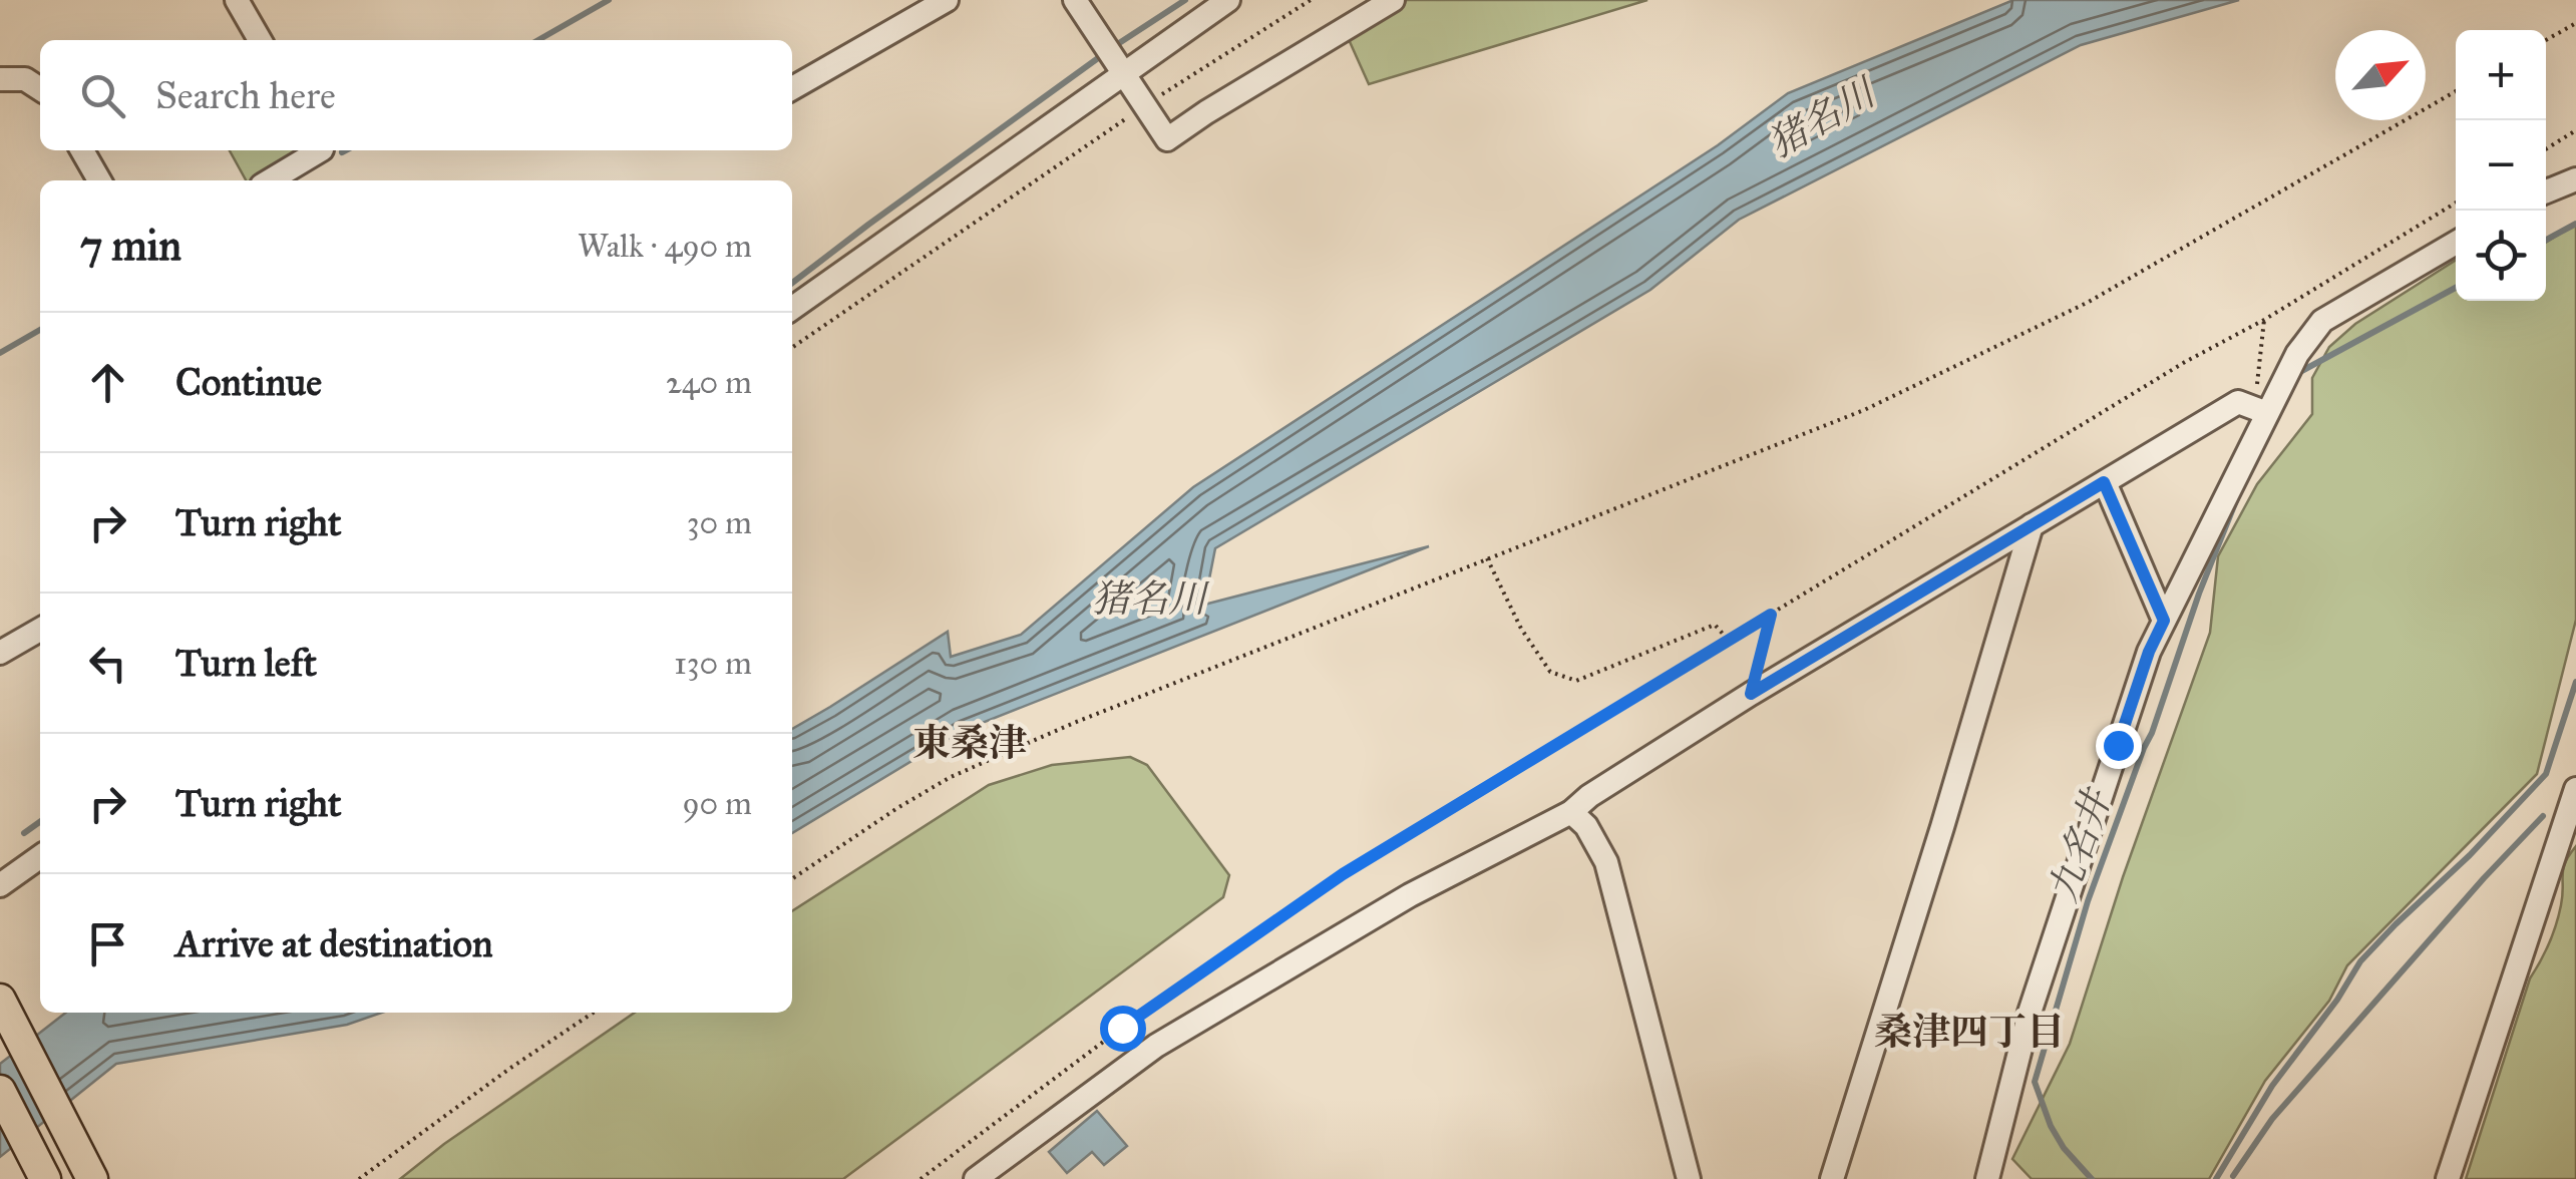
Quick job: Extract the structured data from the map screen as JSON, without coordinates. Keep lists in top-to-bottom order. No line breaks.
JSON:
{"districts":["東桑津","桑津四丁目"],"water":["猪名川","九名井"],"north":"top right","page":{"map_buttons":["+","−"],"search":"Search here","heading":["7 min","Walk · 490 m"],"list":[["Continue","240 m"],["Turn right","30 m"],["Turn left","130 m"],["Turn right","90 m"],"Arrive at destination"]}}
